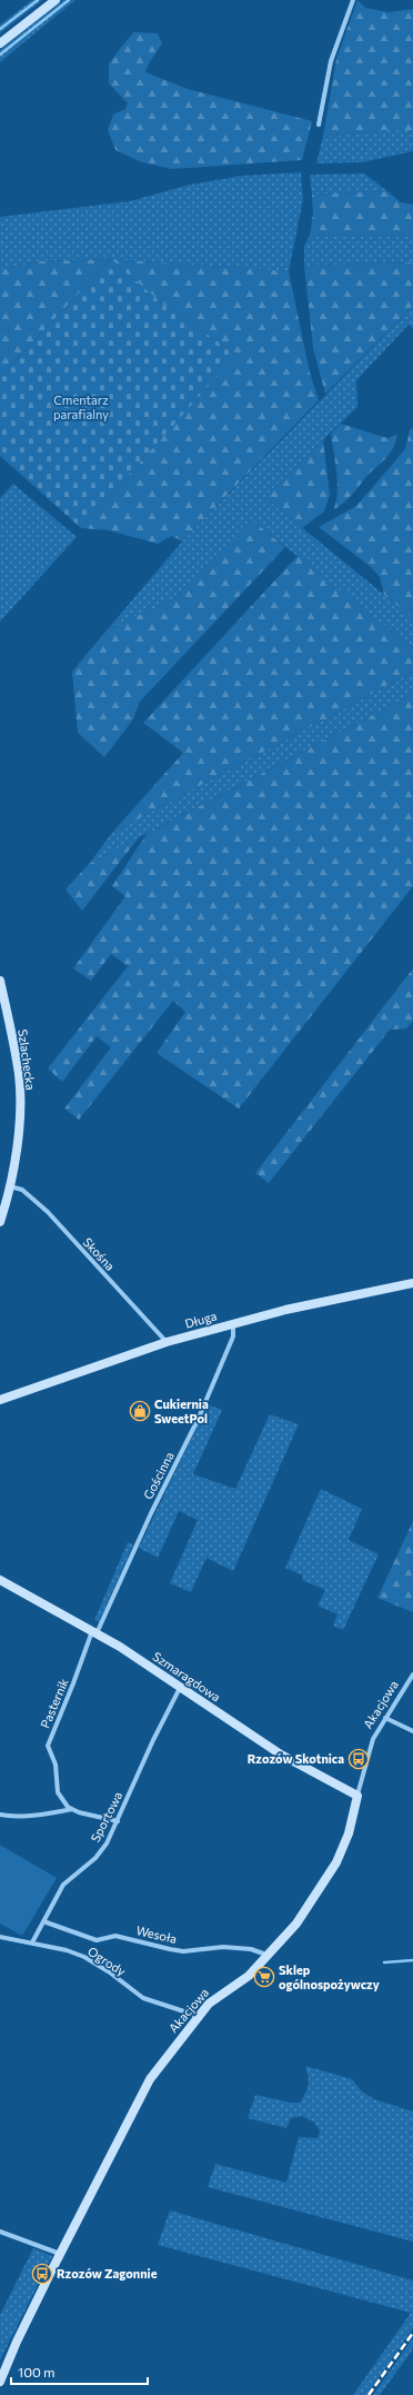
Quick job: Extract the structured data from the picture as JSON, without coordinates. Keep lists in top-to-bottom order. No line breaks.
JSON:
{"streets":{"street":["Szlachecka","Skośna","Długa","Gościnna","Szmaragdowa","Pasternik","Akacjowa","Sportowa","Wesoła","Ogrody"]},"crossings":[["Szlachecka","Skośna"],["Skośna","Długa"],["Długa","Gościnna"],["Gościnna","Szmaragdowa"],["Gościnna","Pasternik"],["Szmaragdowa","Pasternik"],["Szmaragdowa","Akacjowa"],["Szmaragdowa","Sportowa"],["Akacjowa","Wesoła"],["Akacjowa","Ogrody"],["Sportowa","Wesoła"],["Sportowa","Ogrody"]],"parks":["Cmentarz parafialny"],"places":{"shop":["Cukiernia SweetPol"],"bus stop":["Rzozów Skotnica","Rzozów Zagonnie"],"supermarket":["Sklep ogólnospożywczy"]},"scale_bar":"100 m"}
